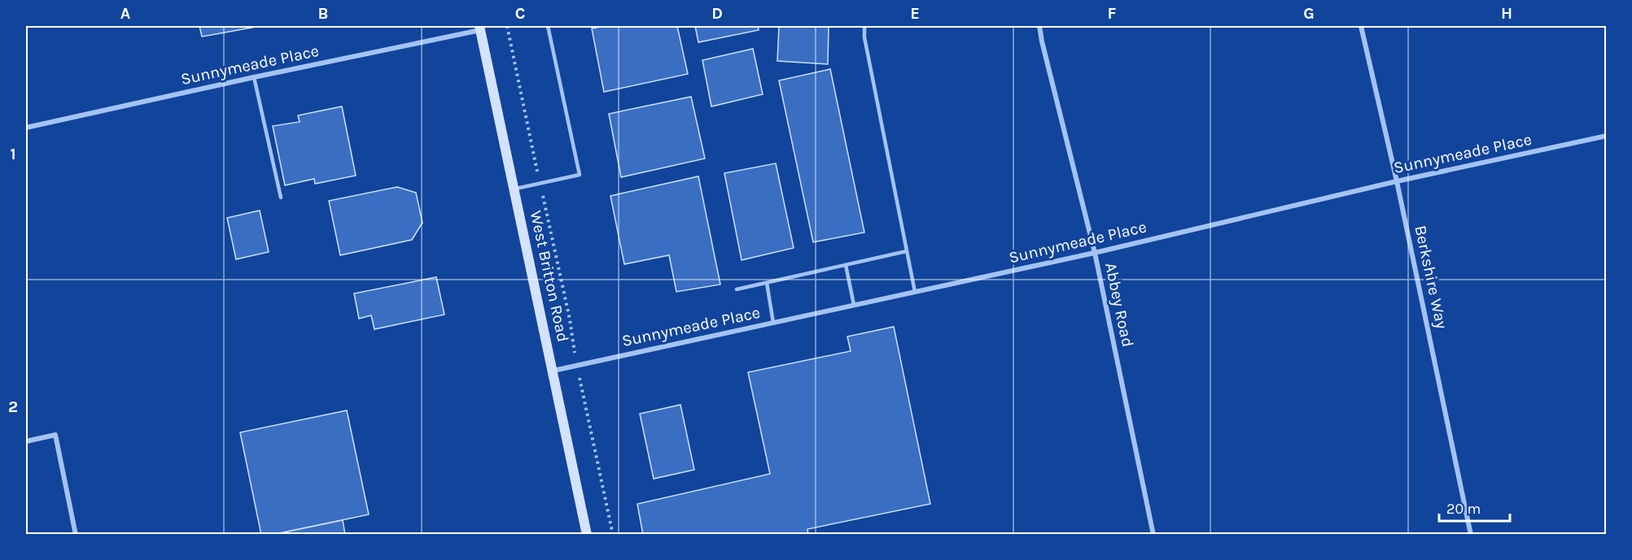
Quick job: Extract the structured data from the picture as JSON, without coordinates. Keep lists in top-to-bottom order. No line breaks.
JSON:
{"streets":{"main road":["West Britton Road"],"street":["Sunnymeade Place","Berkshire Way","Abbey Road"]},"crossings":[["Sunnymeade Place","West Britton Road"],["Sunnymeade Place","Berkshire Way"],["Sunnymeade Place","Abbey Road"]],"scale_bar":"20 m","grid":{"columns":["A","B","C","D","E","F","G","H"],"rows":["1","2"]}}
